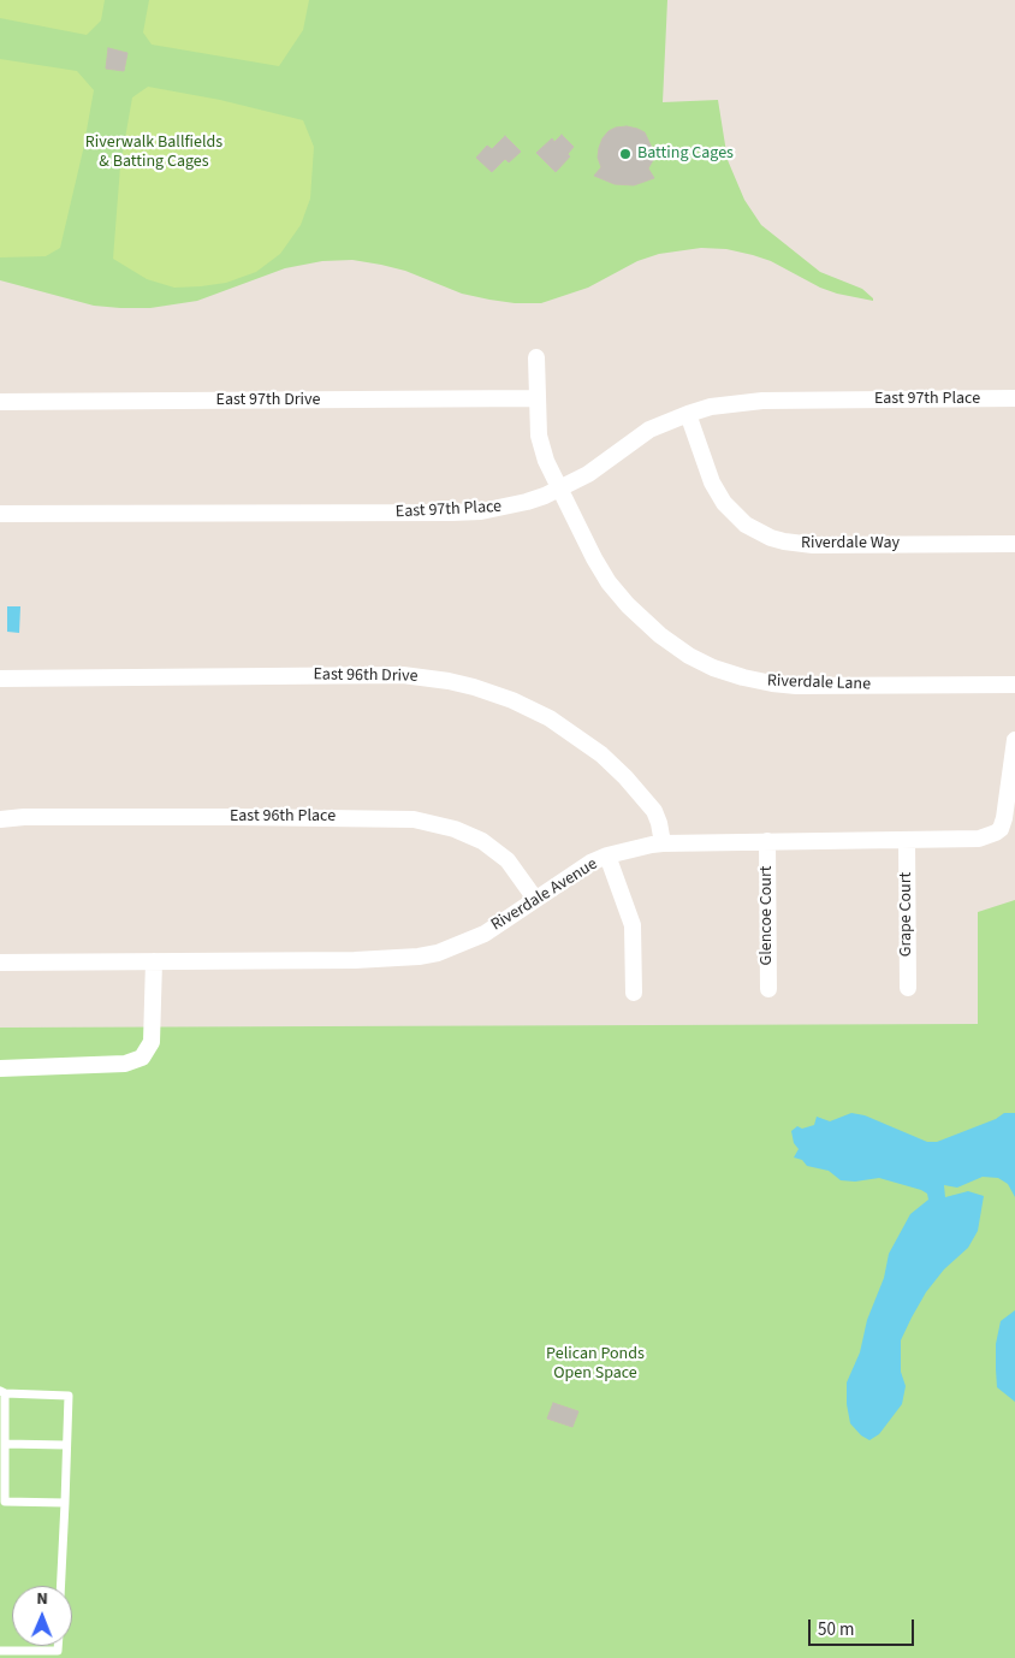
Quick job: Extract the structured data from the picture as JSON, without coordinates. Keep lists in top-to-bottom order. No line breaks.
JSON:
{"streets":{"street":["East 97th Place","East 97th Drive","Riverdale Way","East 96th Drive","Riverdale Lane","East 96th Place","Riverdale Avenue","Grape Court","Glencoe Court"]},"crossings":[["East 97th Place","Riverdale Way"],["East 97th Place","Riverdale Lane"],["East 97th Drive","Riverdale Lane"],["East 96th Drive","Riverdale Avenue"],["East 96th Place","Riverdale Avenue"],["Riverdale Avenue","Grape Court"],["Riverdale Avenue","Glencoe Court"]],"parks":["Riverwalk Ballfields & Batting Cages","Pelican Ponds Open Space"],"places":["Batting Cages"],"scale_bar":"50 m","north":"top"}
